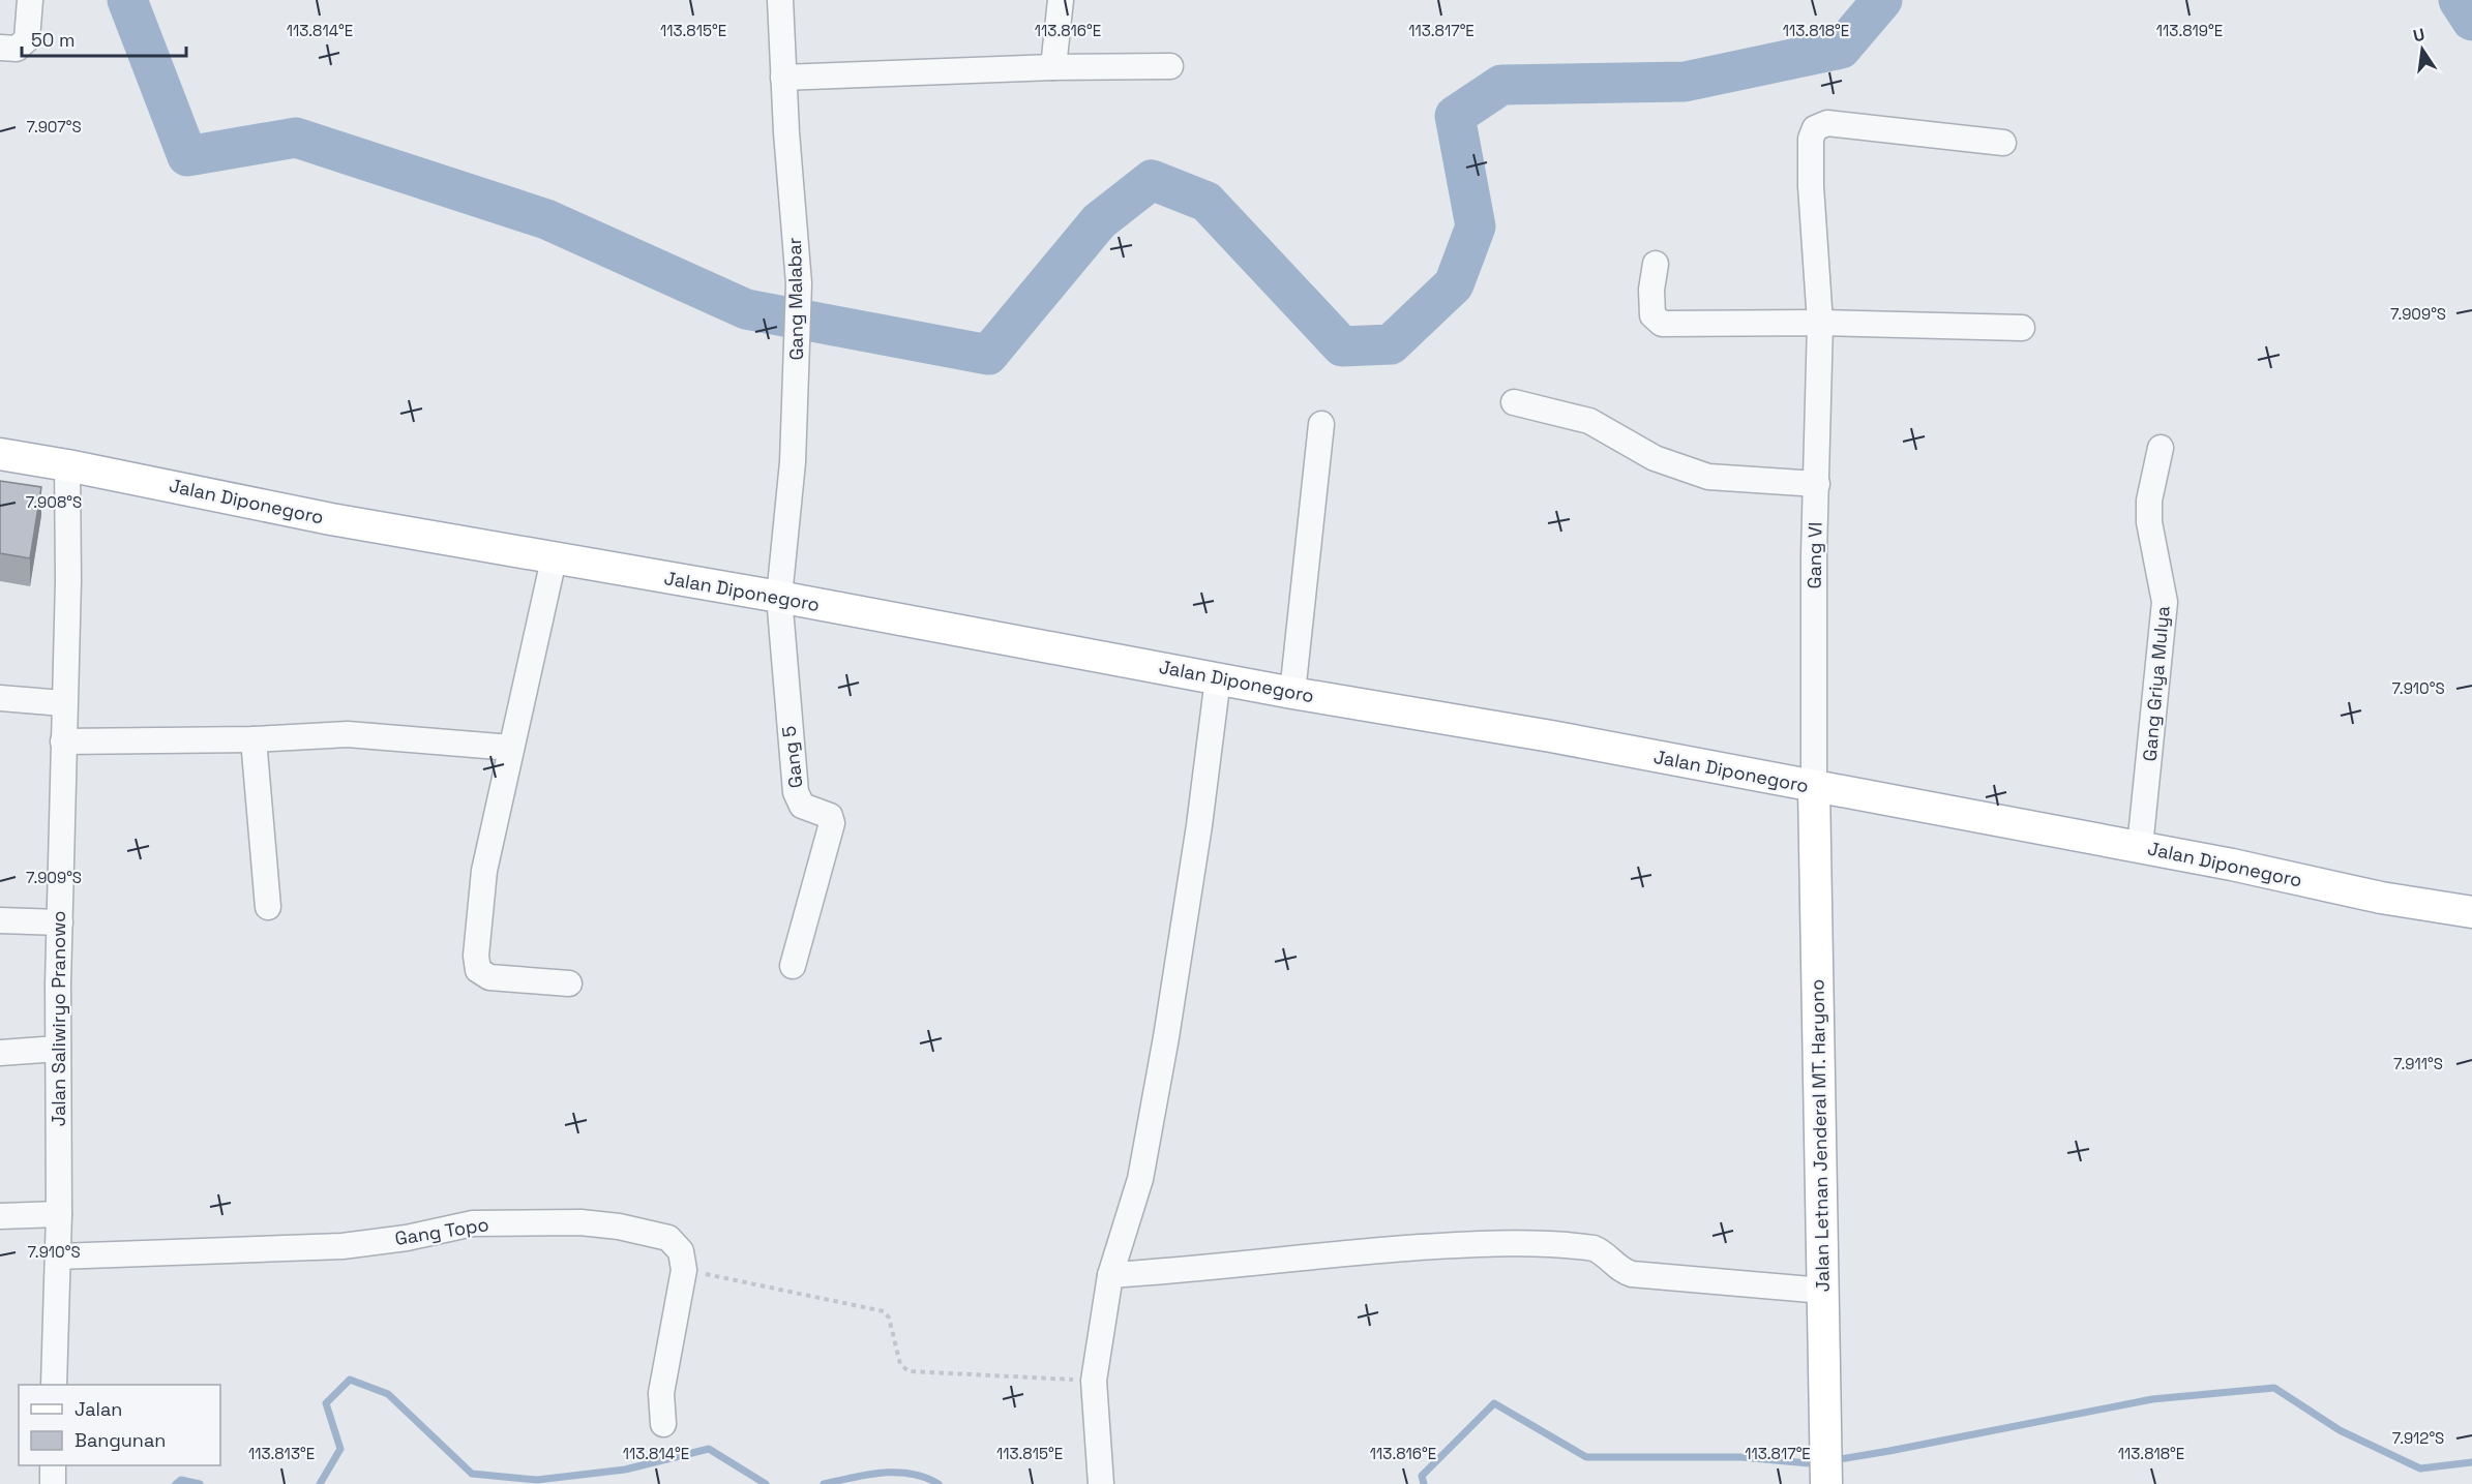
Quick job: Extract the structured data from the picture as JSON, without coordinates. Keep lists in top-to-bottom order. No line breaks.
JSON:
{"streets":{"main road":["Jalan Diponegoro","Jalan Letnan Jenderal MT. Haryono"],"street":["Gang Malabar","Gang VI","Gang Griya Mulya","Gang 5","Jalan Saliwiryo Pranowo","Gang Topo"]},"crossings":[["Gang Malabar","Jalan Diponegoro"],["Gang Malabar","Gang 5"],["Jalan Diponegoro","Gang VI"],["Jalan Diponegoro","Gang Griya Mulya"],["Jalan Diponegoro","Gang 5"],["Jalan Diponegoro","Jalan Saliwiryo Pranowo"],["Jalan Diponegoro","Jalan Letnan Jenderal MT. Haryono"],["Gang VI","Jalan Letnan Jenderal MT. Haryono"],["Jalan Saliwiryo Pranowo","Gang Topo"]],"legend":["Jalan","Bangunan"],"scale_bar":"50 m","north":"top","coordinates":["113.814°E","113.815°E","113.816°E","113.817°E","113.818°E","113.819°E","7.907°S","7.909°S","7.908°S","7.910°S","7.911°S","7.912°S","113.813°E"]}
